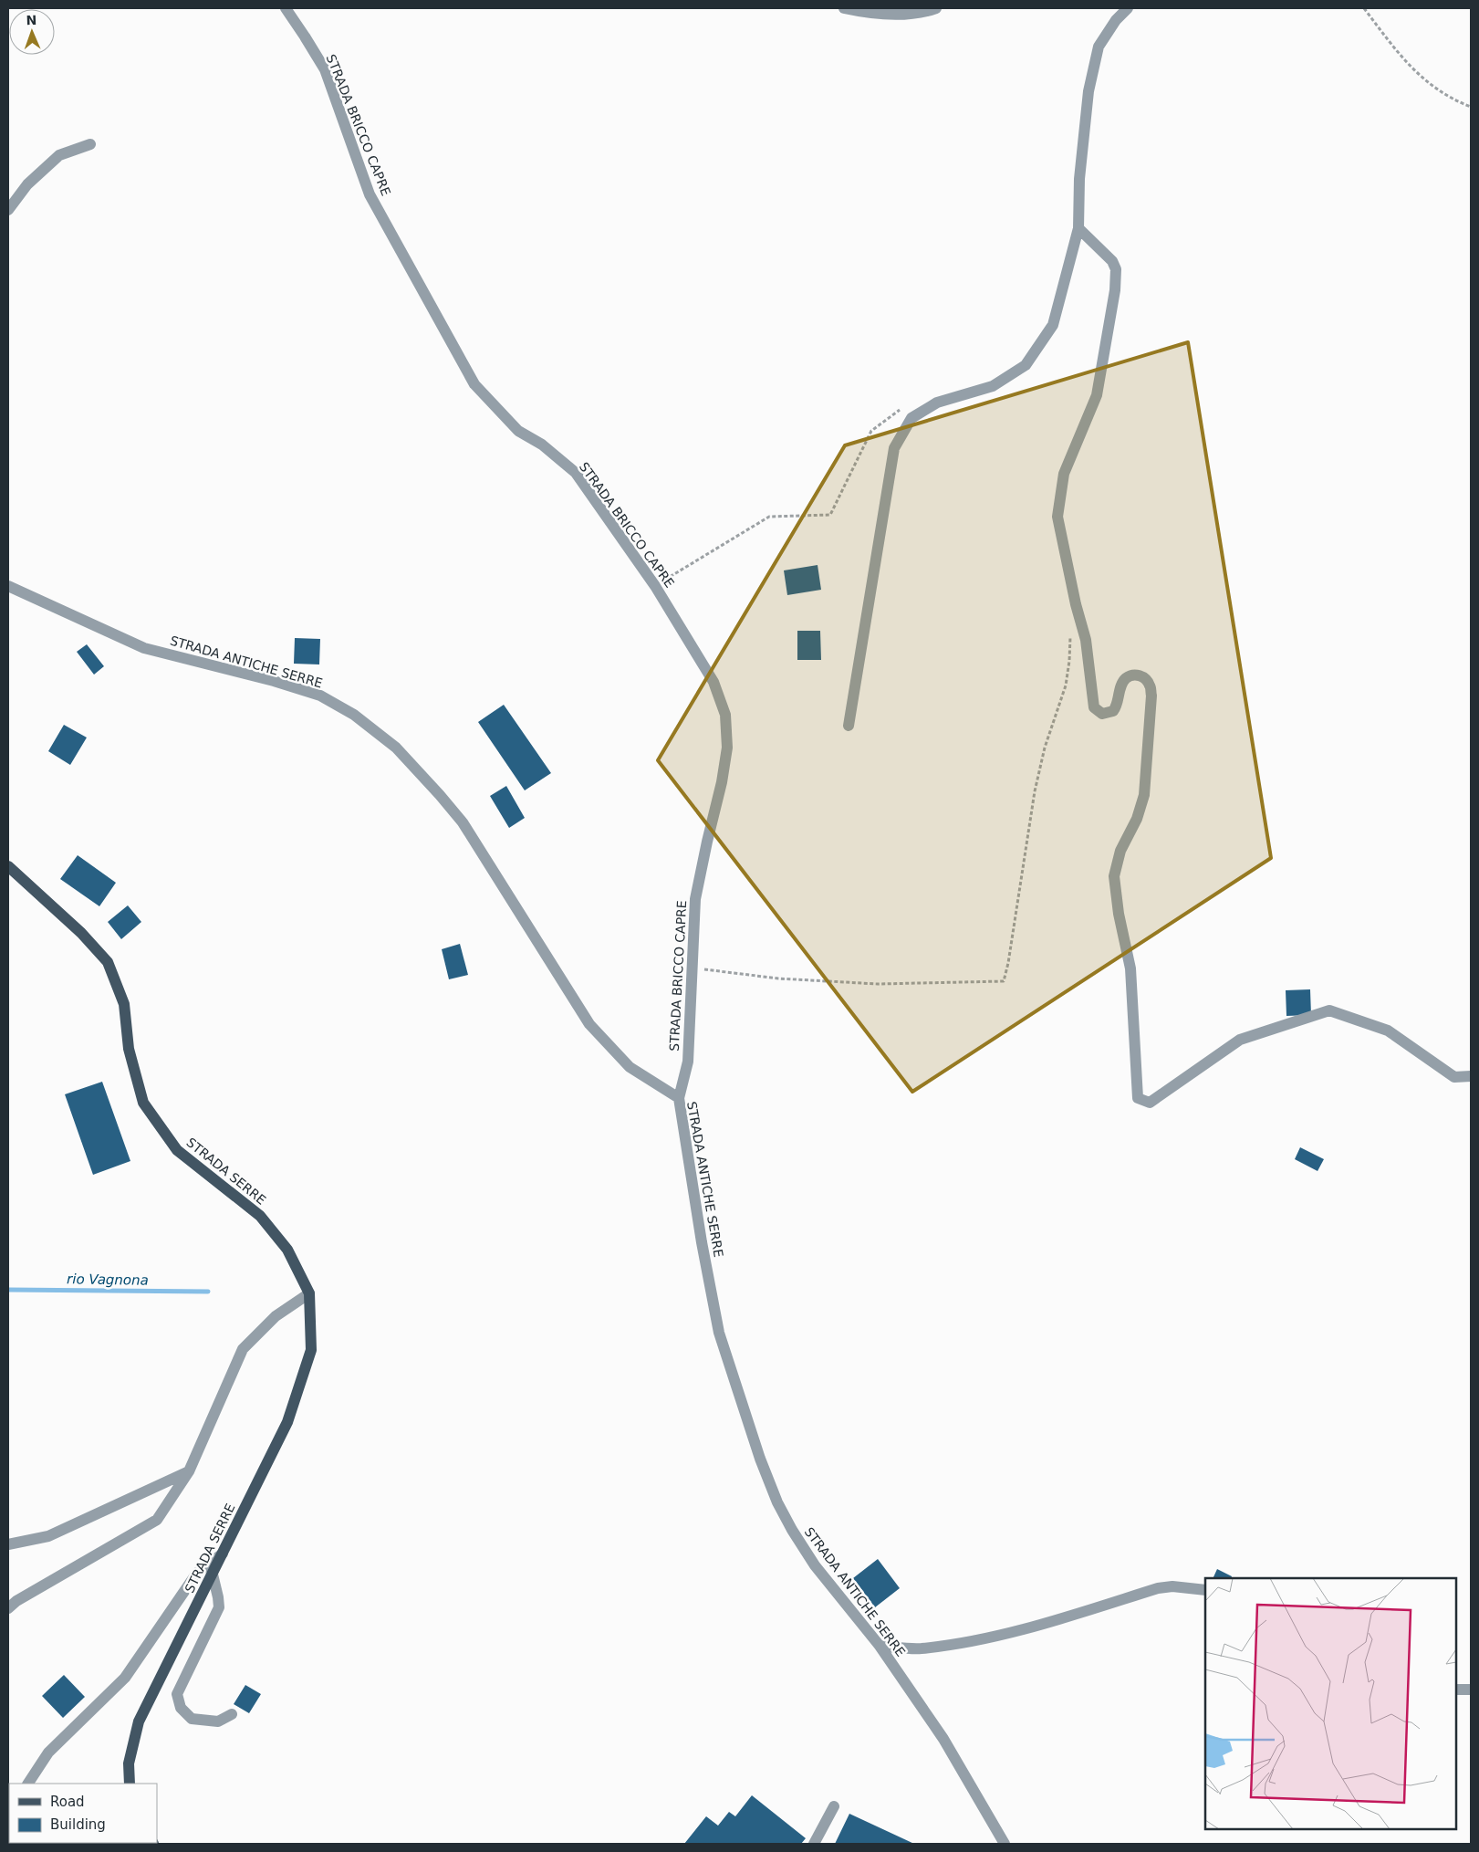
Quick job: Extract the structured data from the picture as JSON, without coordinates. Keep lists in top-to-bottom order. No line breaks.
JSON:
{"streets":{"main road":["STRADA SERRE"],"street":["STRADA BRICCO CAPRE","STRADA ANTICHE SERRE"]},"crossings":[["STRADA BRICCO CAPRE","STRADA ANTICHE SERRE"]],"water":["rio Vagnona"],"legend":["Road","Building"],"north":"top"}
